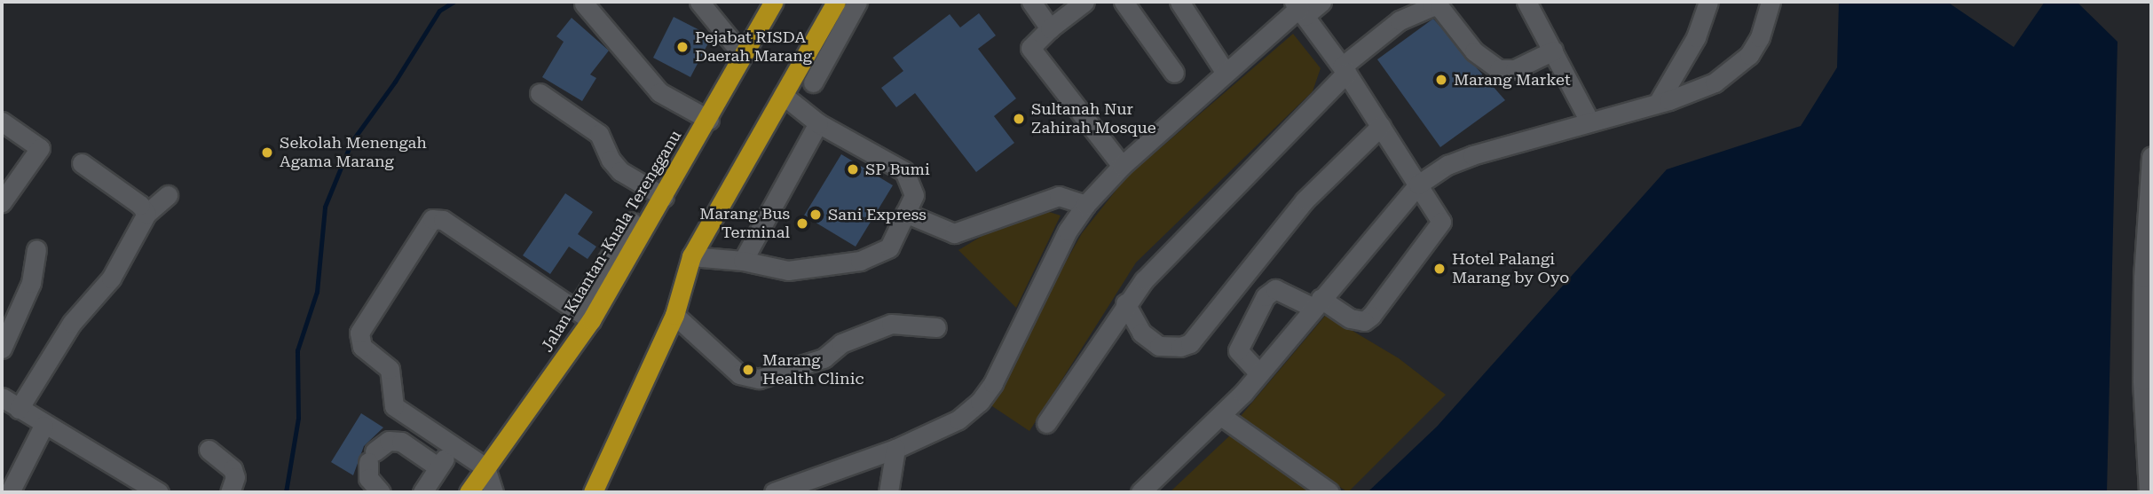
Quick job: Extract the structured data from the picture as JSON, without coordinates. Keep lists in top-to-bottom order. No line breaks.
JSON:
{"streets":{"highway":["Jalan Kuantan-Kuala Terengganu"]},"places":["Pejabat RISDA Daerah Marang","Marang Market","Sultanah Nur Zahirah Mosque","Sekolah Menengah Agama Marang","SP Bumi","Sani Express","Marang Bus Terminal","Hotel Palangi Marang by Oyo","Marang Health Clinic"]}
